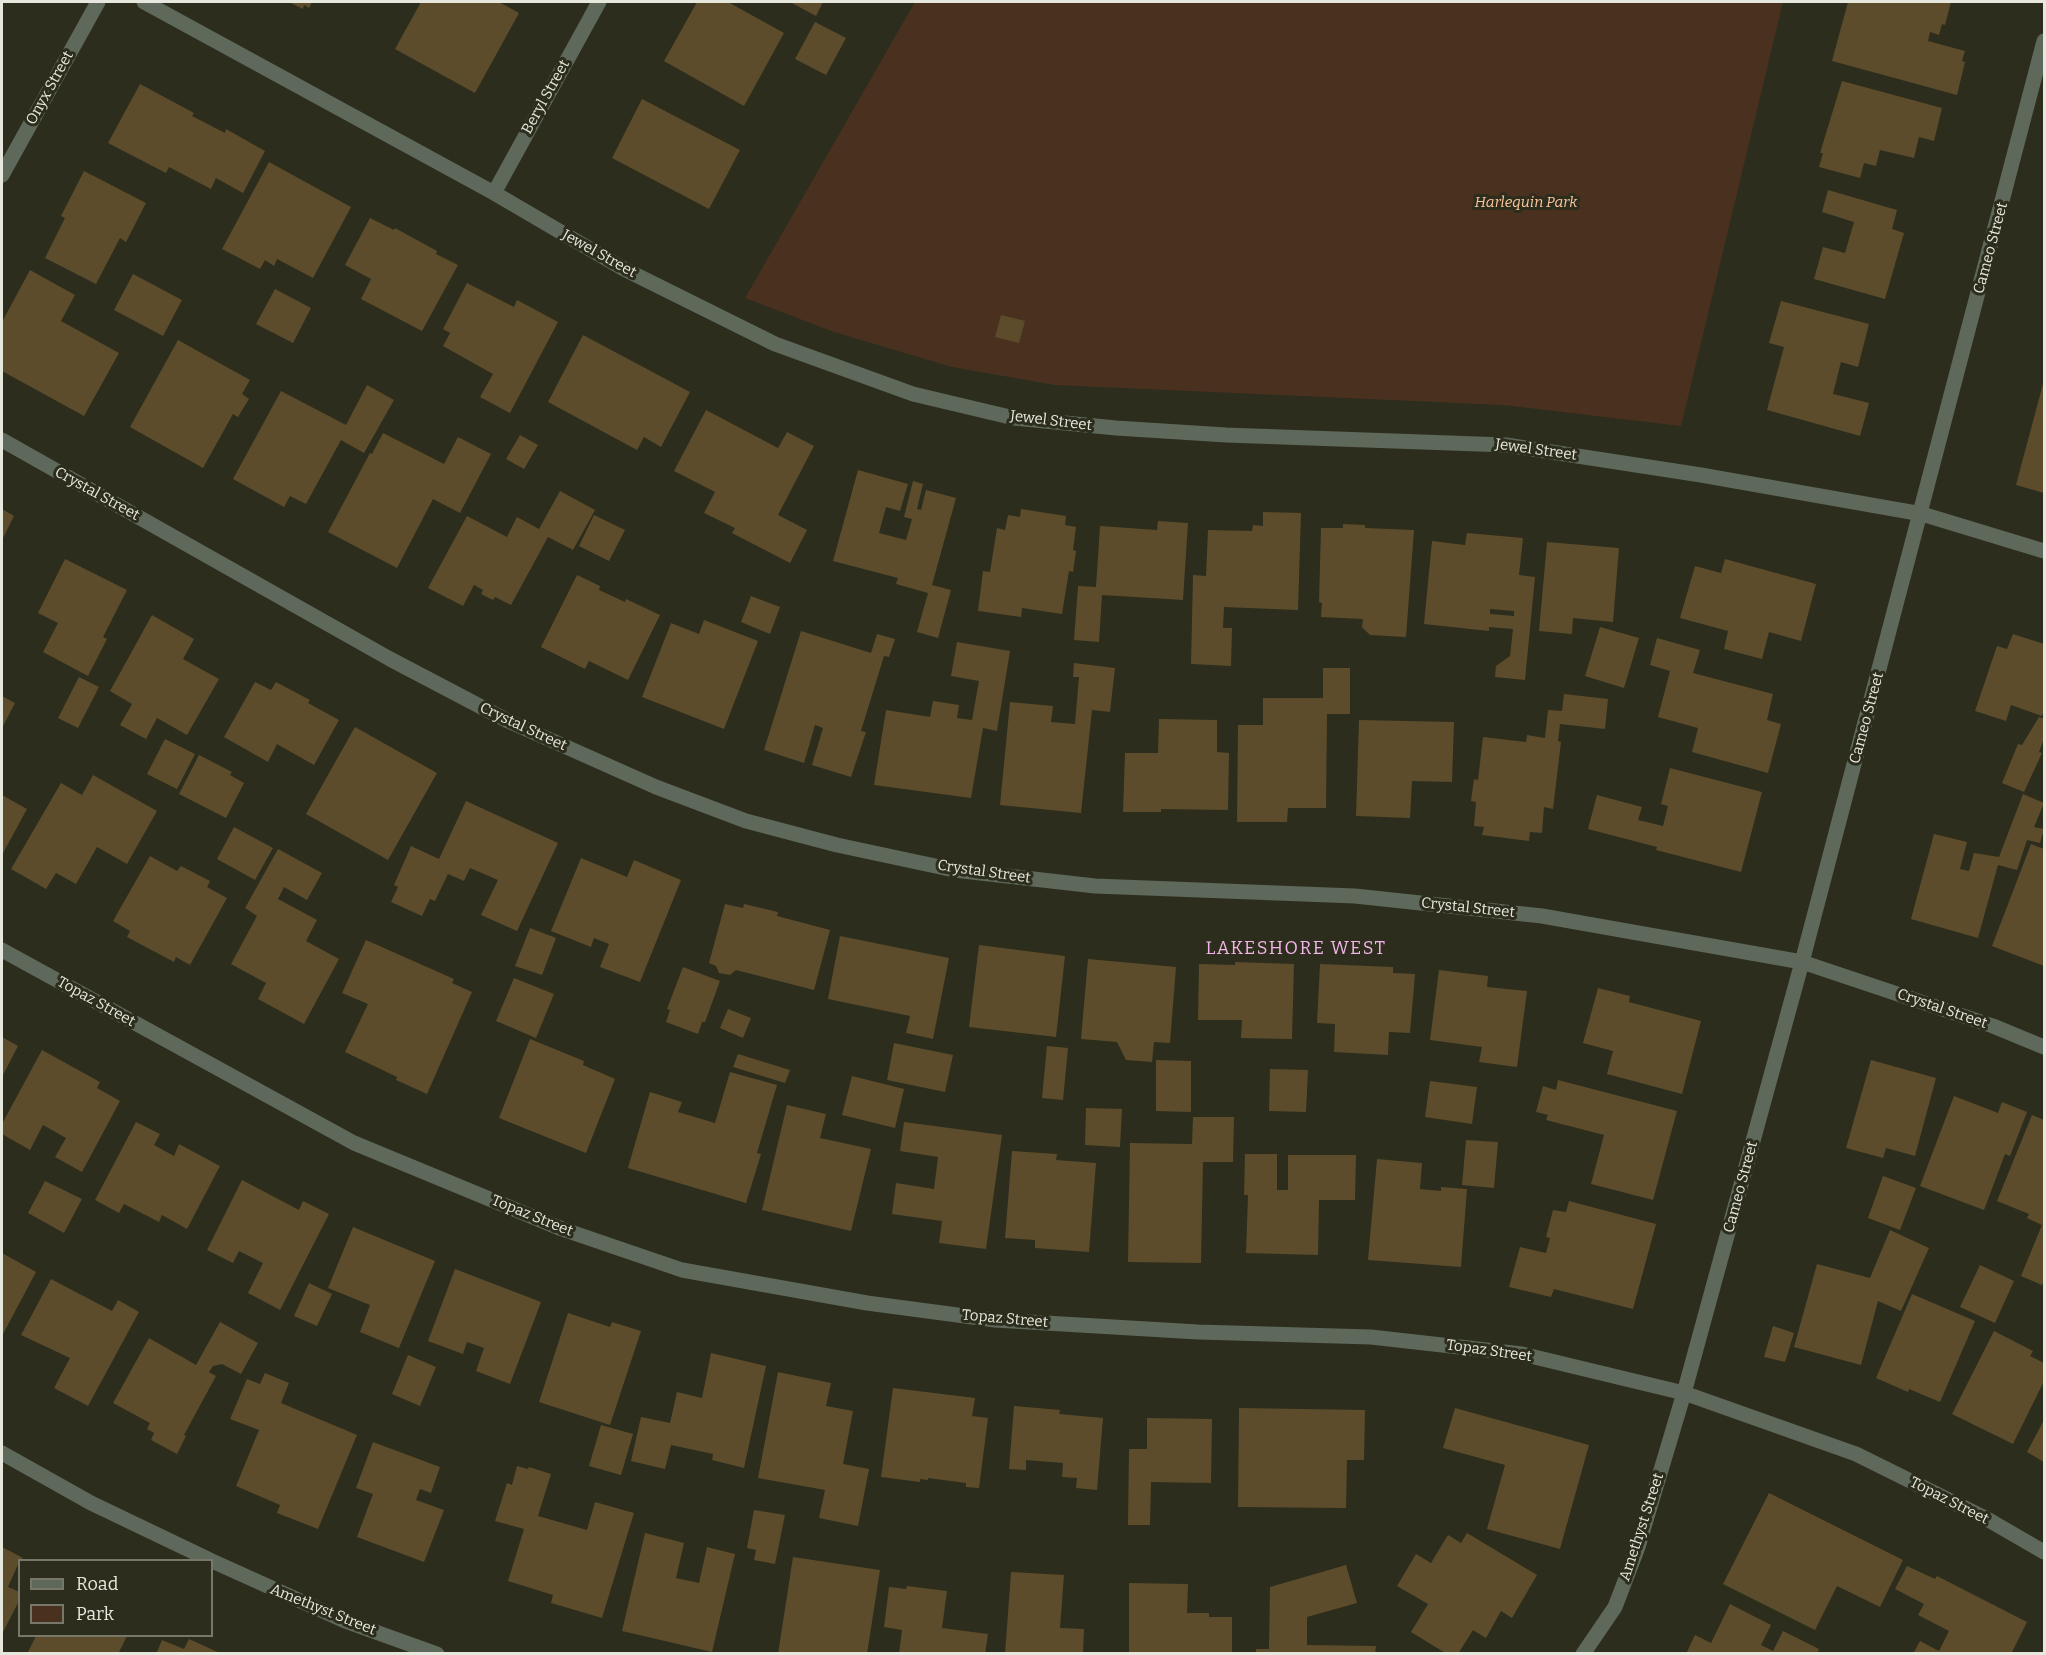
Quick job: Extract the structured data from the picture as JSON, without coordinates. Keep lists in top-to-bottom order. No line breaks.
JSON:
{"streets":{"street":["Onyx Street","Beryl Street","Cameo Street","Jewel Street","Crystal Street","Topaz Street","Amethyst Street"]},"crossings":[["Beryl Street","Jewel Street"],["Cameo Street","Jewel Street"],["Cameo Street","Crystal Street"],["Cameo Street","Topaz Street"],["Cameo Street","Amethyst Street"],["Topaz Street","Amethyst Street"]],"districts":["LAKESHORE WEST"],"parks":["Harlequin Park"],"legend":["Road","Park"]}
